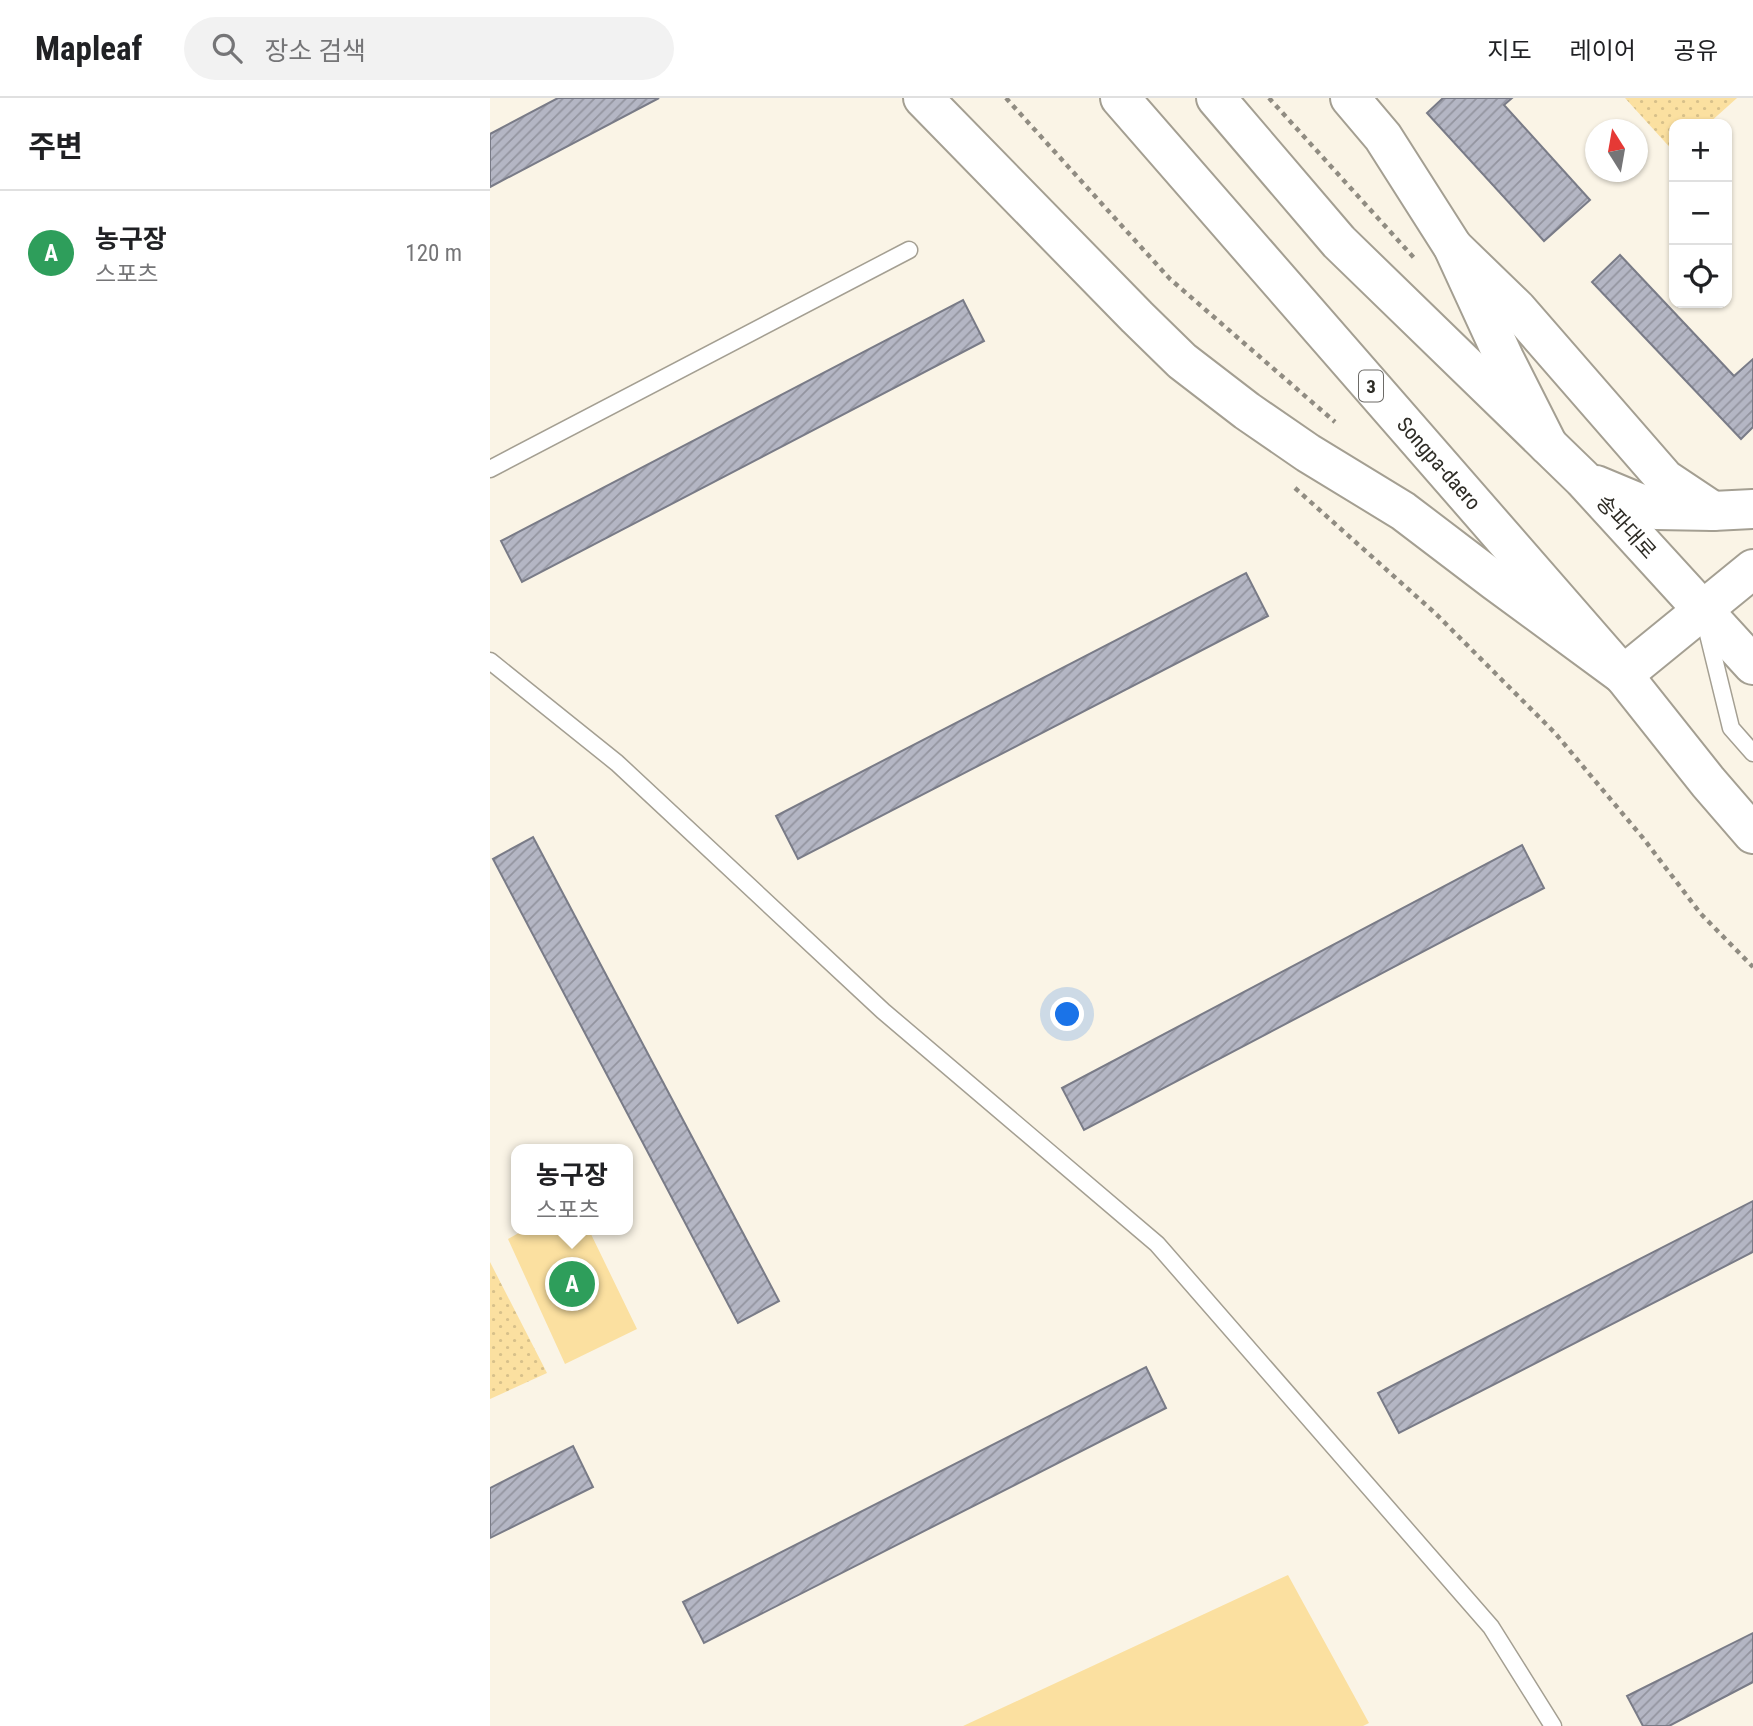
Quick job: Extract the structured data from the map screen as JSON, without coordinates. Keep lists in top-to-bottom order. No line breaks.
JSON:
{"streets":{"main road":["3","Songpa-daero","송파대로"]},"north":"top","page":{"header":"Mapleaf","search":"장소 검색","nav":["지도","레이어","공유"],"heading":"주변","map_buttons":["+","−"],"list":[{"mark":"A","name":"농구장","note":"스포츠","value":"120 m"}],"popup":["농구장","스포츠"],"pins":"A"}}
